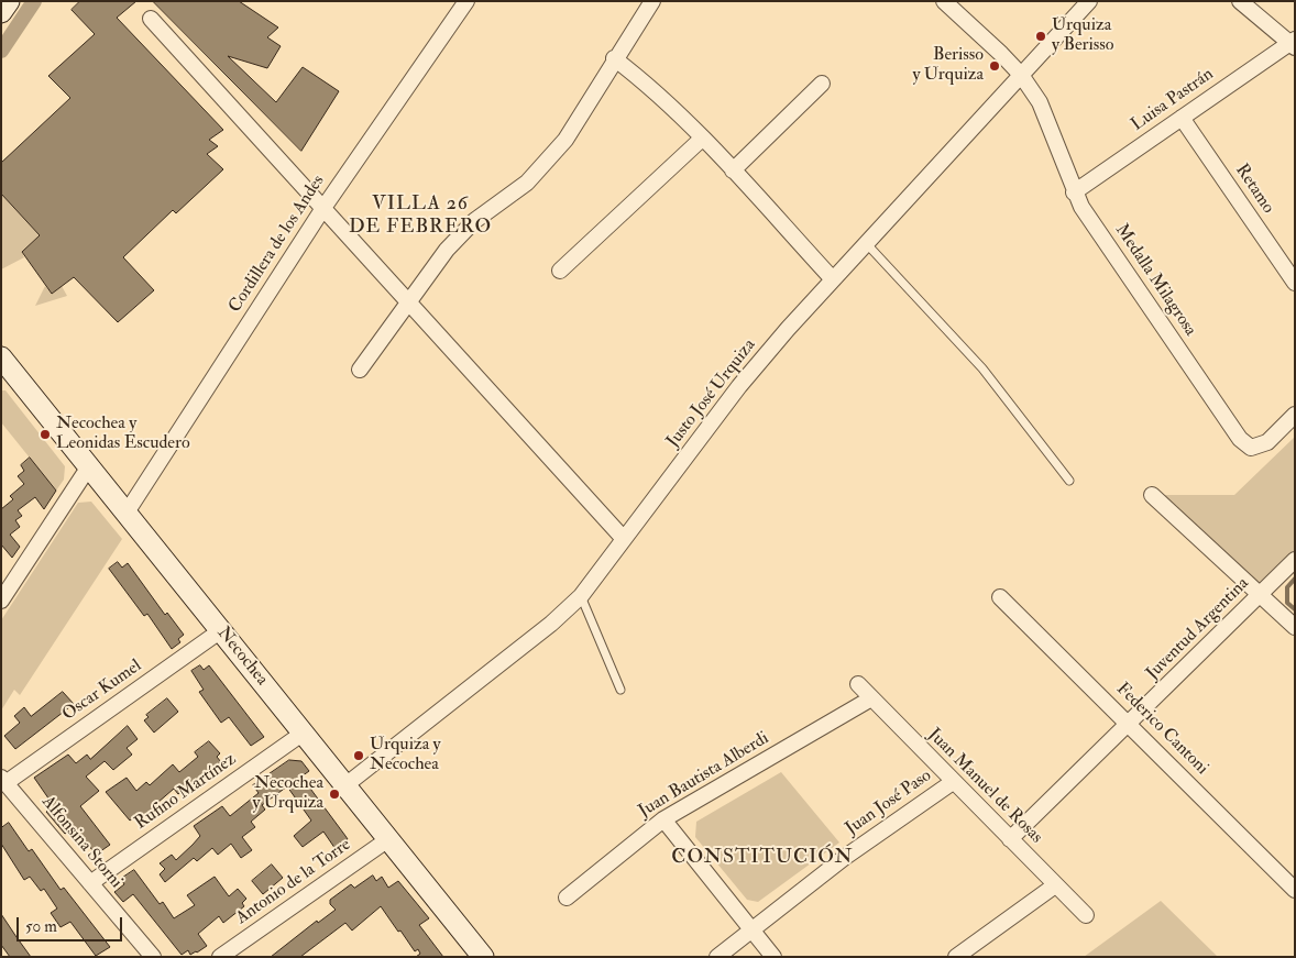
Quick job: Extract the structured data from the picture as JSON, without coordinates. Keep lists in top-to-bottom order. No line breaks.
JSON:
{"streets":{"main road":["Necochea"],"street":["Luisa Pastrán","Retamo","Cordillera de los Andes","Medalla Milagrosa","Justo José Urquiza","Juventud Argentina","Oscar Kumel","Federico Cantoni","Juan Bautista Alberdi","Juan Manuel de Rosas","Rufino Martínez","Juan José Paso","Alfonsina Storni","Antonio de la Torre"]},"crossings":[["Luisa Pastrán","Retamo"],["Luisa Pastrán","Medalla Milagrosa"],["Cordillera de los Andes","Necochea"],["Medalla Milagrosa","Justo José Urquiza"],["Justo José Urquiza","Necochea"],["Juventud Argentina","Federico Cantoni"],["Juventud Argentina","Juan Manuel de Rosas"],["Necochea","Oscar Kumel"],["Necochea","Rufino Martínez"],["Necochea","Antonio de la Torre"],["Oscar Kumel","Alfonsina Storni"],["Juan Bautista Alberdi","Juan Manuel de Rosas"],["Juan Manuel de Rosas","Juan José Paso"],["Rufino Martínez","Alfonsina Storni"]],"districts":["VILLA 26 DE FEBRERO","CONSTITUCIÓN"],"places":["Urquiza y Berisso","Berisso y Urquiza","Necochea y Leonidas Escudero","Urquiza y Necochea","Necochea y Urquiza"],"scale_bar":"50 m"}
